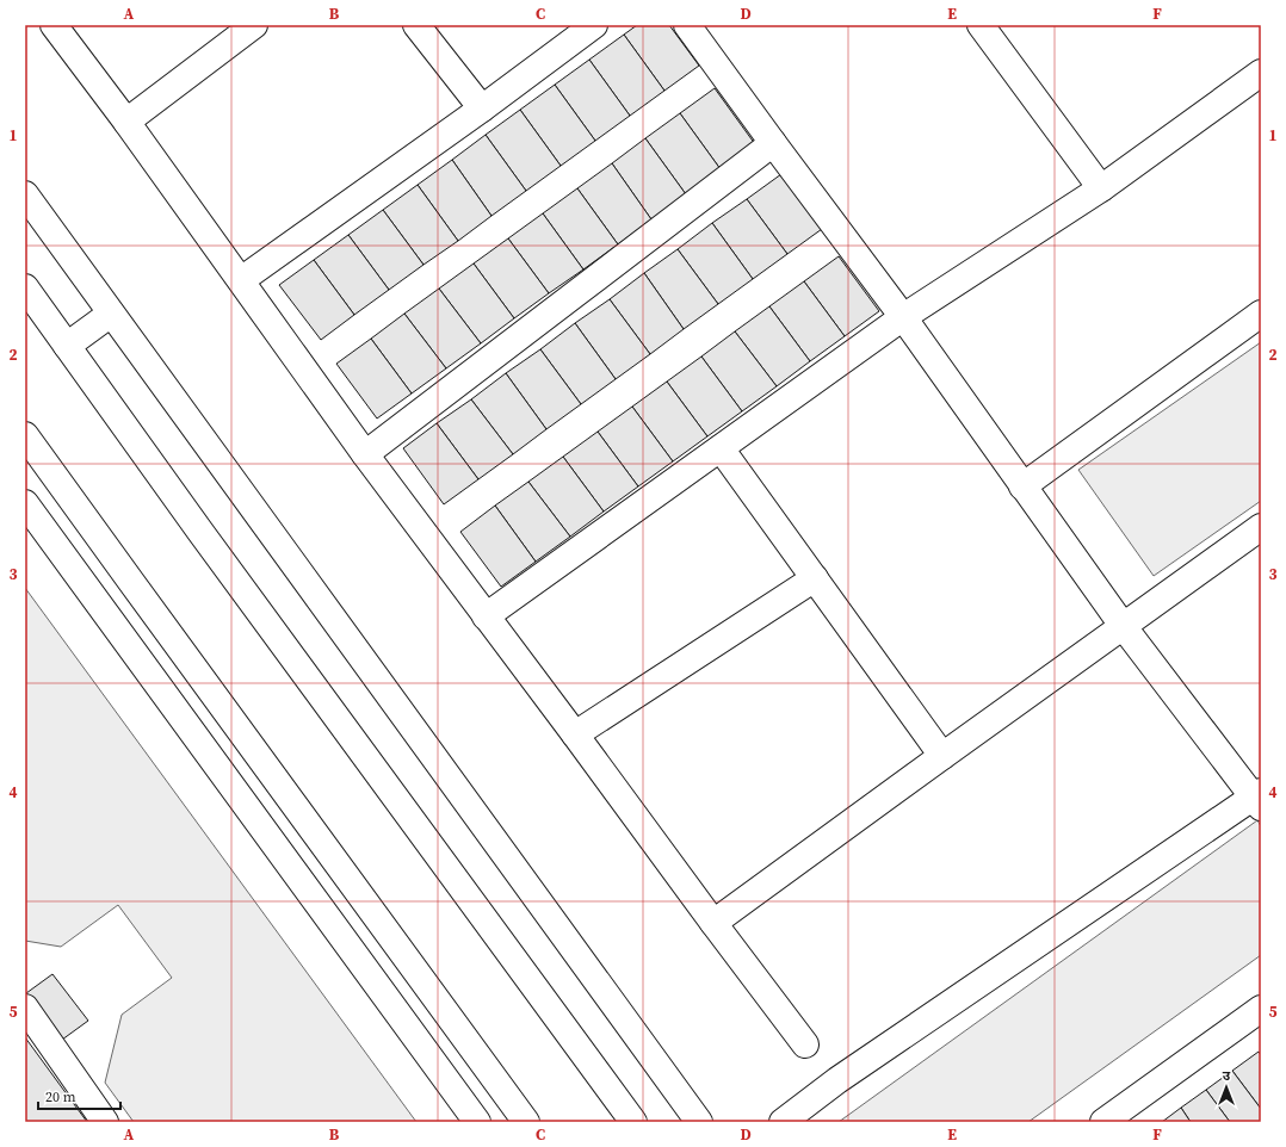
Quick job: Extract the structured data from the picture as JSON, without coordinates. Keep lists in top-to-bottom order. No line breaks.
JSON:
{"scale_bar":"20 m","north":"top","grid":{"columns":["A","B","C","D","E","F"],"rows":["1","2","3","4","5"]}}
